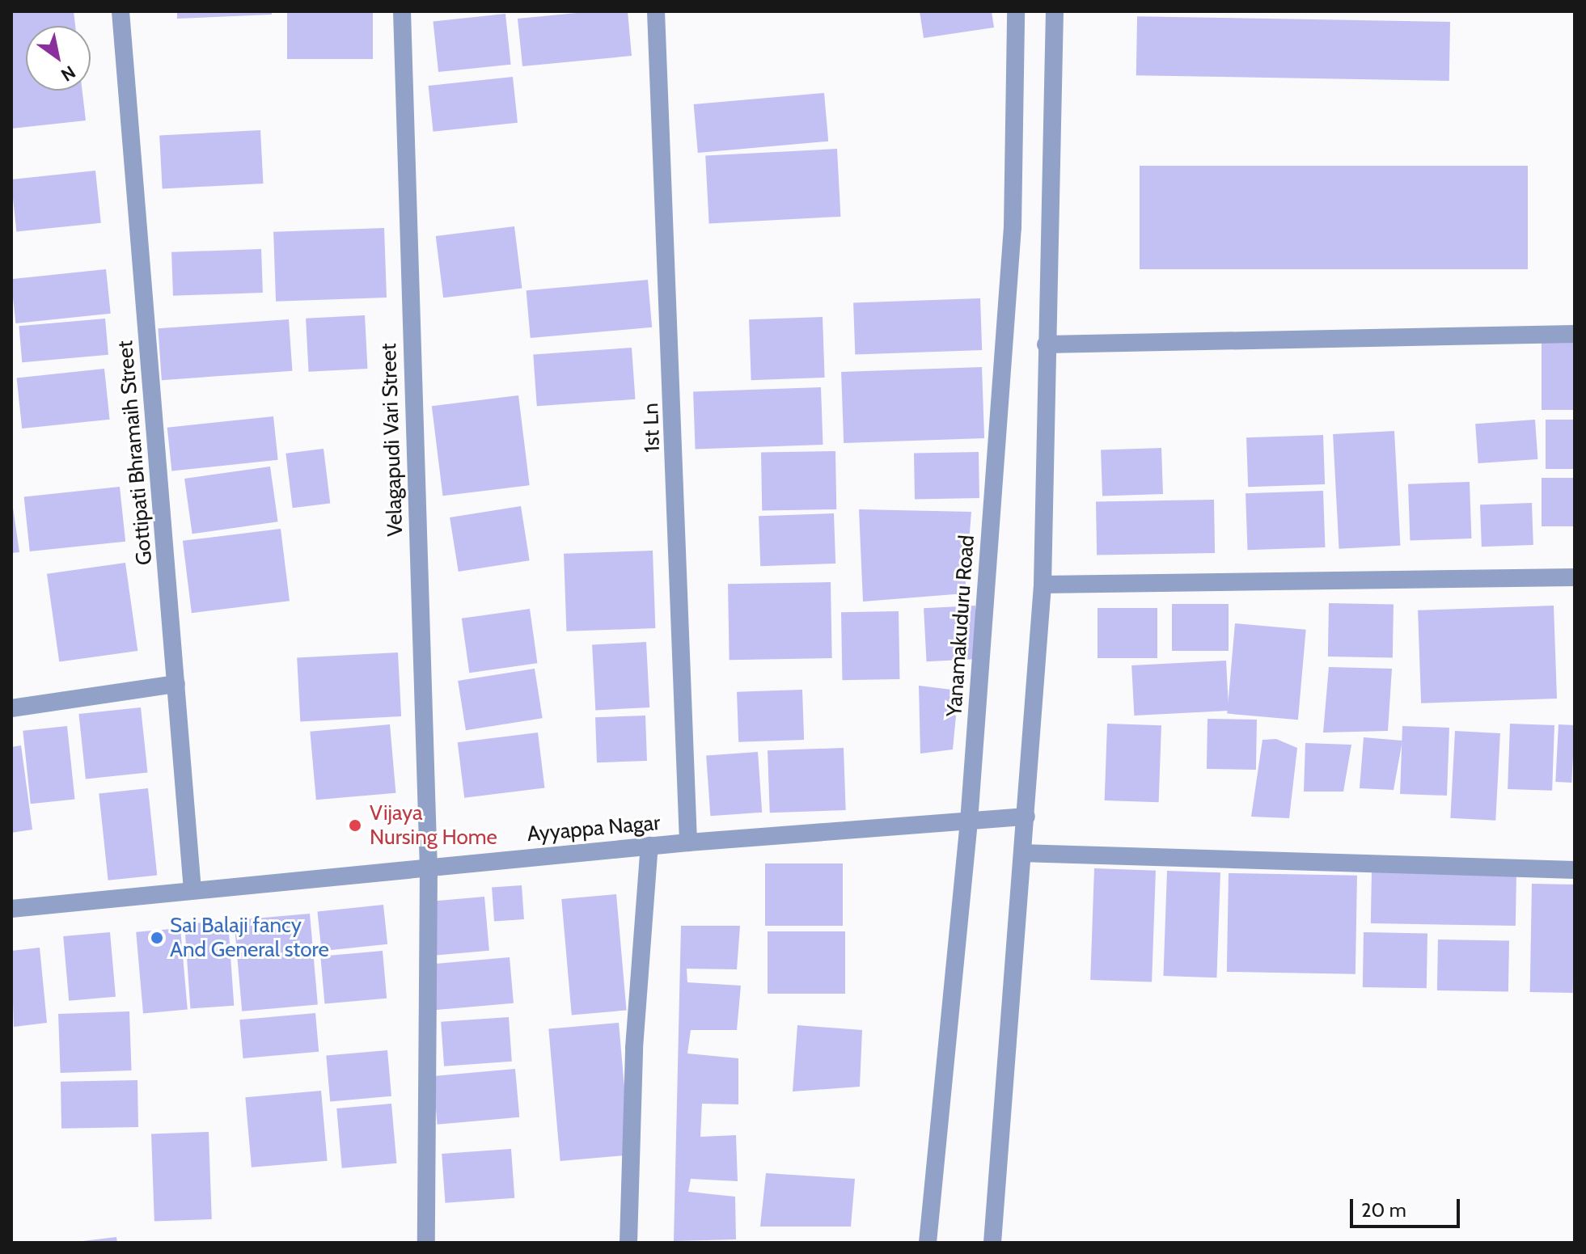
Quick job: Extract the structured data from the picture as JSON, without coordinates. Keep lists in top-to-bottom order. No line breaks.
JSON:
{"streets":{"street":["1st Ln","Velagapudi Vari Street","Gottipati Bhramaih Street","Yanamakuduru Road","Ayyappa Nagar"]},"crossings":[["1st Ln","Ayyappa Nagar"],["Velagapudi Vari Street","Ayyappa Nagar"],["Gottipati Bhramaih Street","Ayyappa Nagar"],["Yanamakuduru Road","Ayyappa Nagar"]],"places":["Vijaya Nursing Home","Sai Balaji fancy And General store"],"scale_bar":"20 m","north":"bottom right"}
